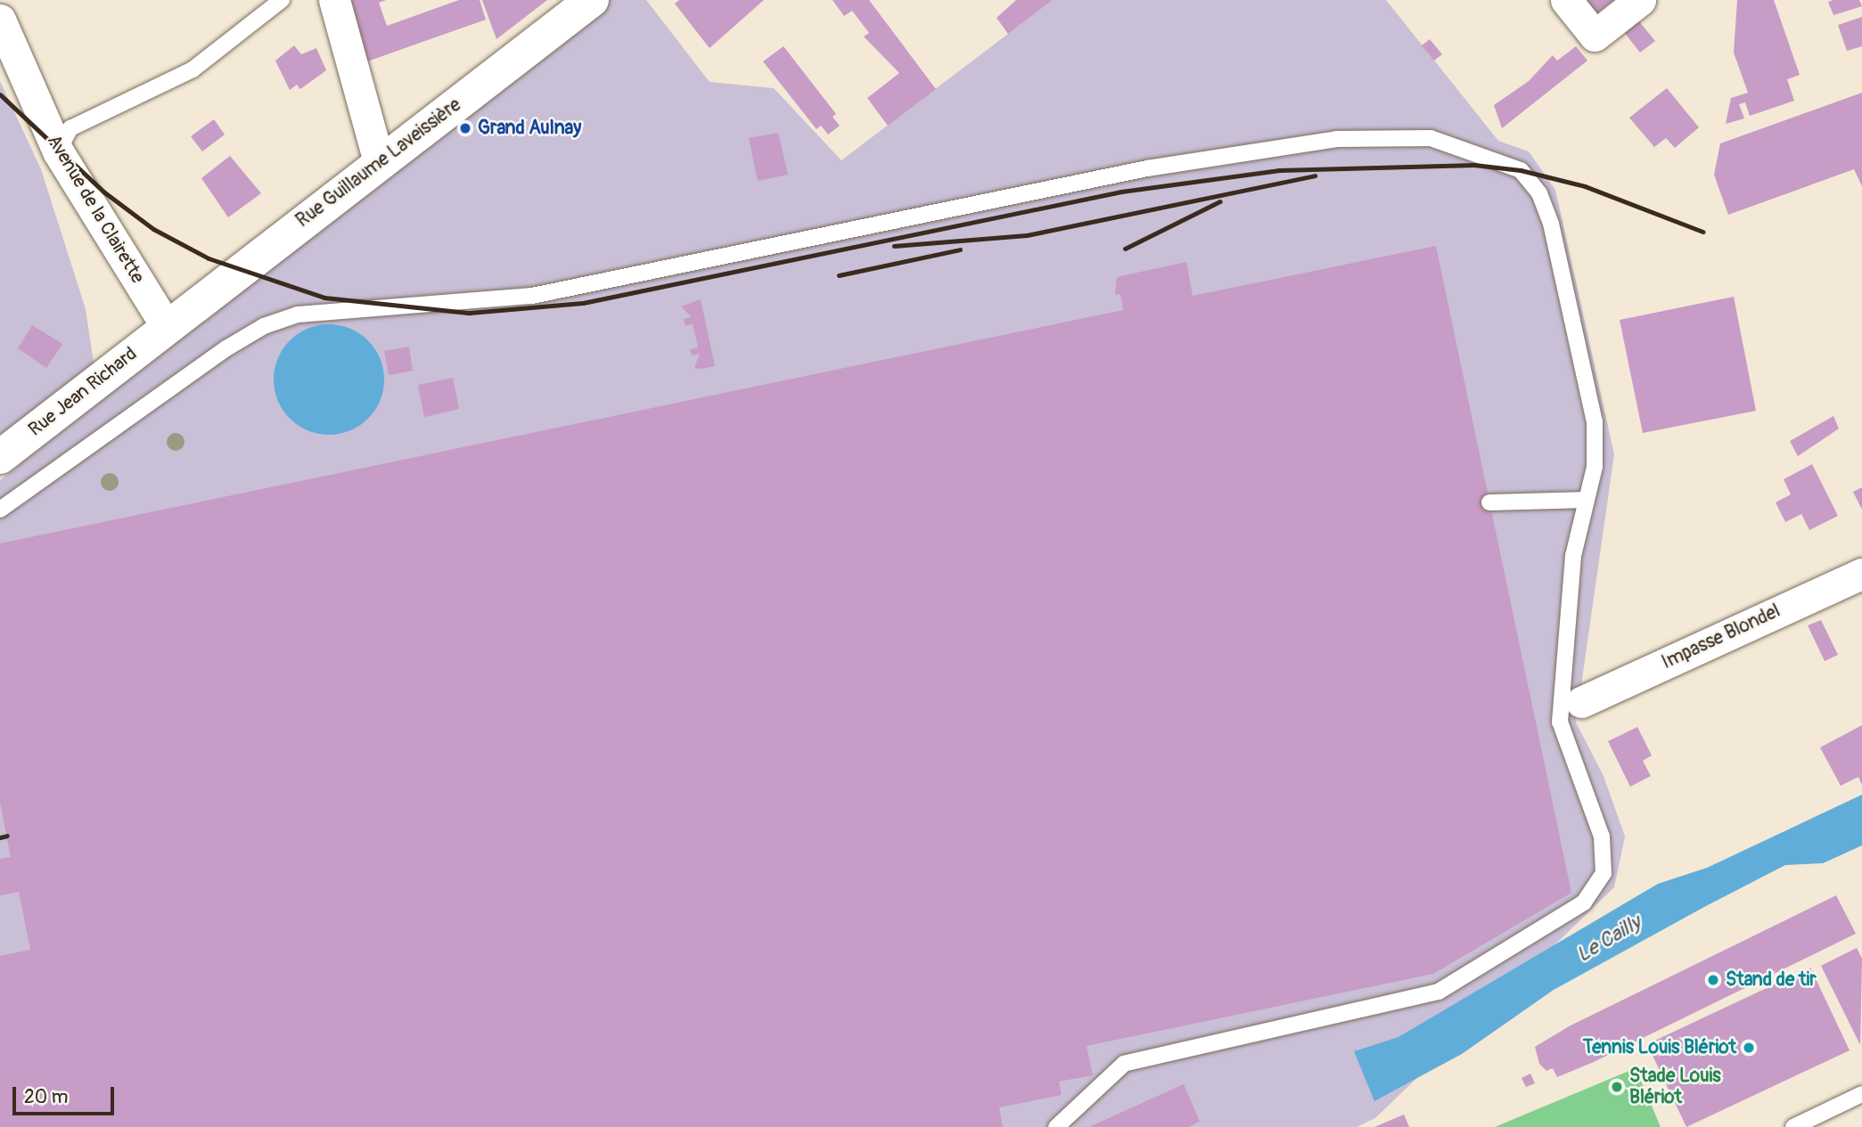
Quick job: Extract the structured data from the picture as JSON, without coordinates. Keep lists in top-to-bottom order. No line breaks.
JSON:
{"streets":{"street":["Rue Guillaume Laveissière","Avenue de la Clairette","Rue Jean Richard","Impasse Blondel"]},"crossings":[["Rue Guillaume Laveissière","Avenue de la Clairette"],["Rue Guillaume Laveissière","Rue Jean Richard"],["Avenue de la Clairette","Rue Jean Richard"]],"water":["Le Cailly"],"places":["Grand Aulnay","Stand de tir","Tennis Louis Blériot","Stade Louis Blériot"],"scale_bar":"20 m"}
